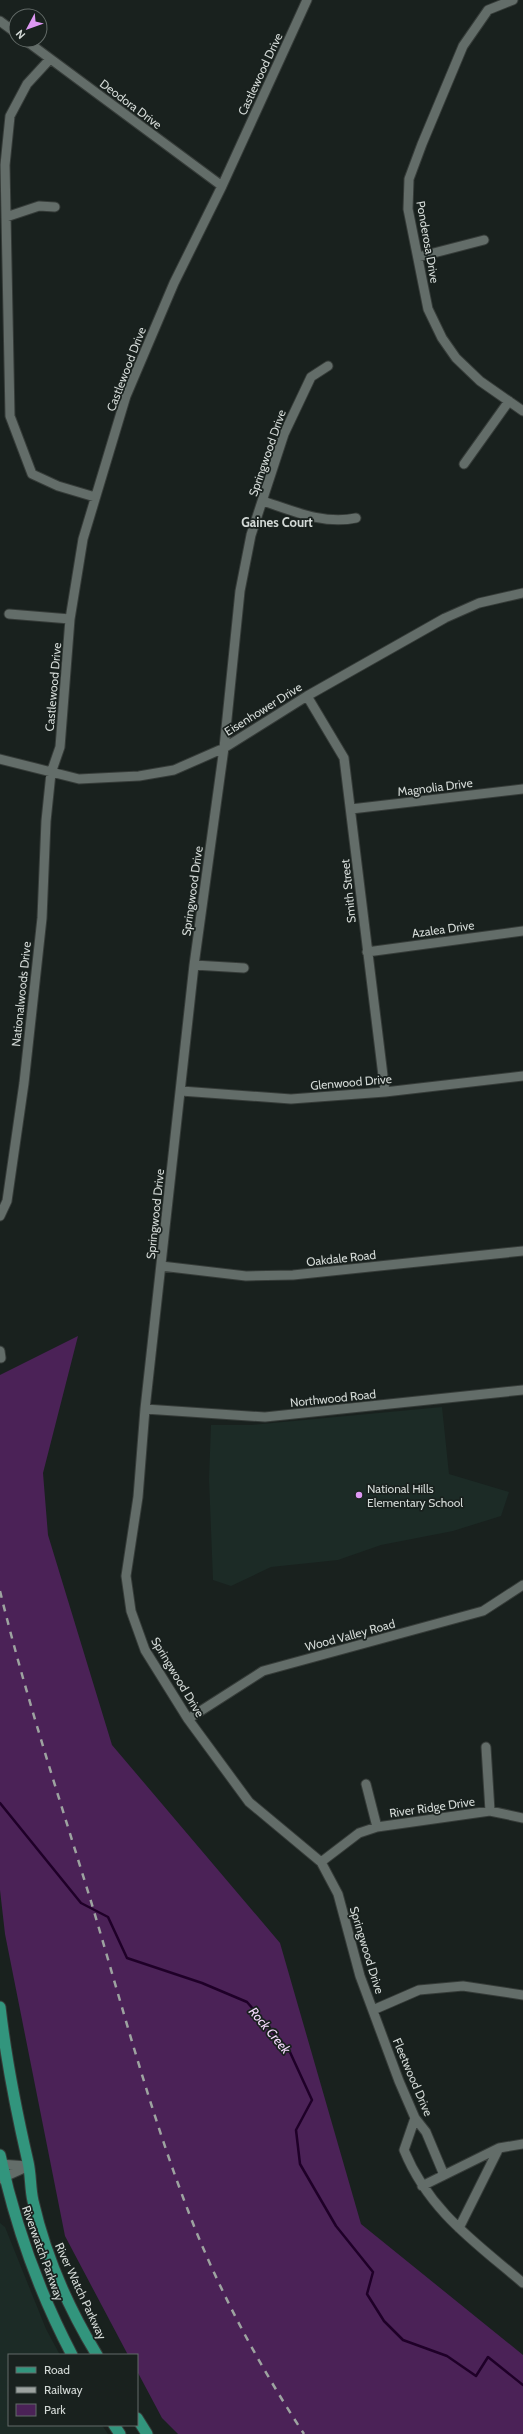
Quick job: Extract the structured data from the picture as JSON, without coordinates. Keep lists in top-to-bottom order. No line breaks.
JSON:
{"streets":{"main road":["Riverwatch Parkway","River Watch Parkway"],"street":["Castlewood Drive","Deodora Drive","Ponderosa Drive","Springwood Drive","Eisenhower Drive","Magnolia Drive","Smith Street","Azalea Drive","Nationalwoods Drive","Glenwood Drive","Oakdale Road","Northwood Road","Wood Valley Road","River Ridge Drive","Fleetwood Drive"]},"crossings":[["Castlewood Drive","Deodora Drive"],["Castlewood Drive","Eisenhower Drive"],["Castlewood Drive","Nationalwoods Drive"],["Springwood Drive","Eisenhower Drive"],["Springwood Drive","Glenwood Drive"],["Springwood Drive","Oakdale Road"],["Springwood Drive","Northwood Road"],["Springwood Drive","Wood Valley Road"],["Springwood Drive","River Ridge Drive"],["Springwood Drive","Fleetwood Drive"],["Eisenhower Drive","Smith Street"],["Eisenhower Drive","Nationalwoods Drive"],["Magnolia Drive","Smith Street"],["Smith Street","Azalea Drive"],["Smith Street","Glenwood Drive"]],"districts":["Gaines Court"],"water":["Rock Creek"],"places":["National Hills Elementary School"],"legend":["Road","Railway","Park"],"north":"bottom left"}
